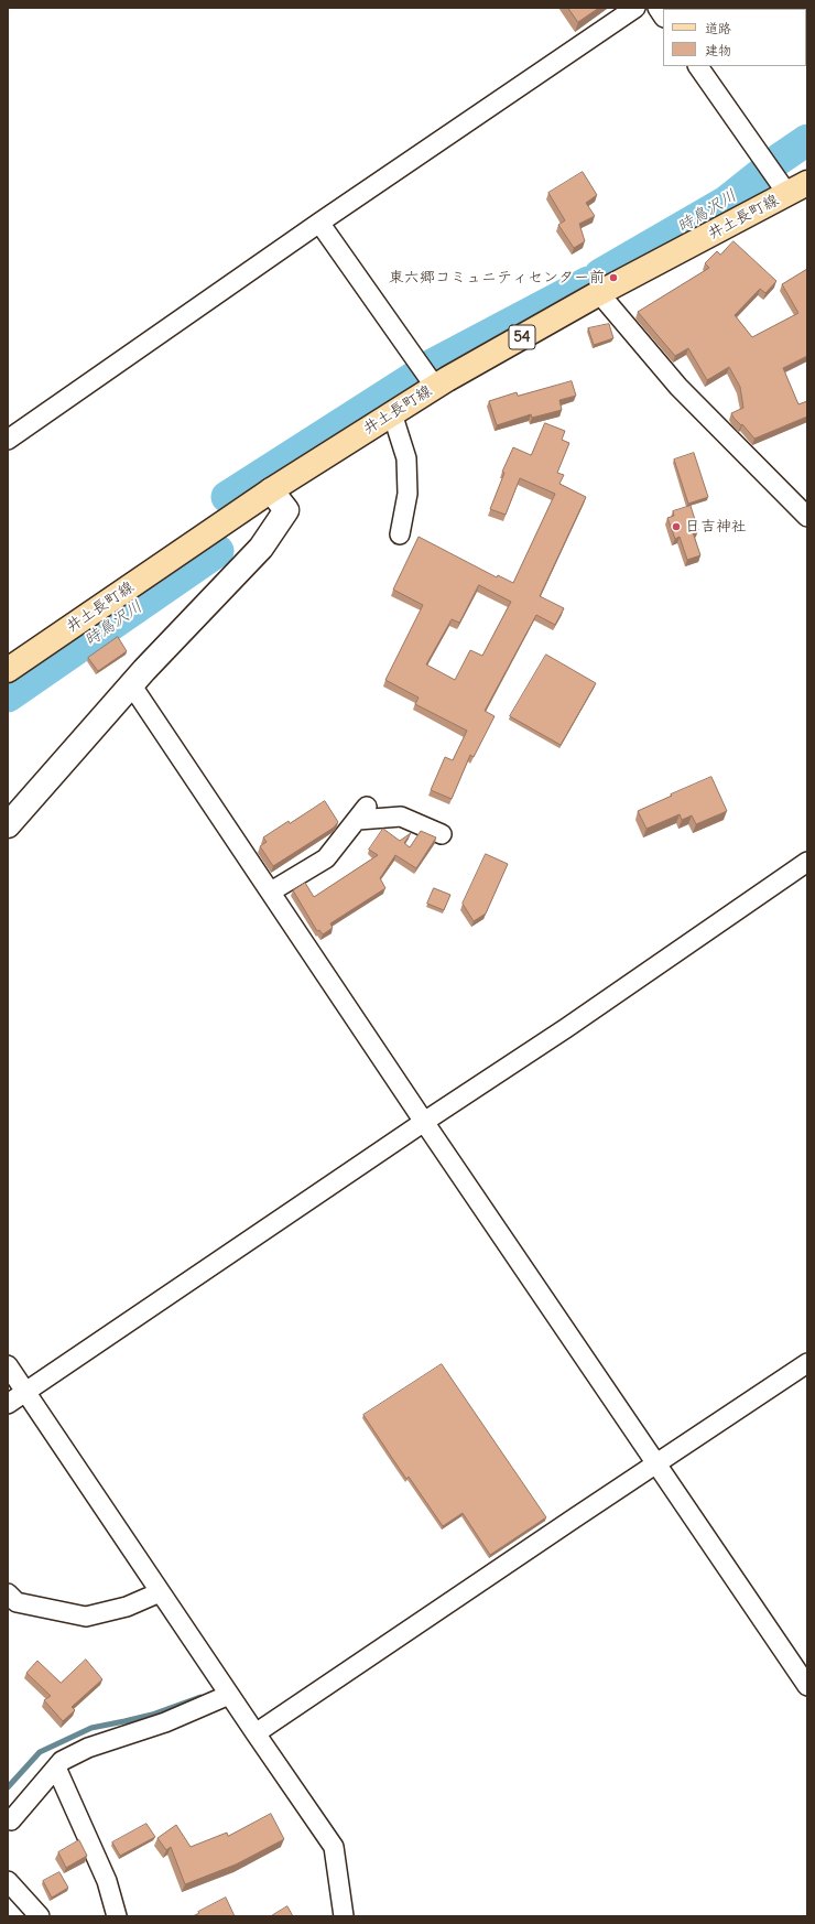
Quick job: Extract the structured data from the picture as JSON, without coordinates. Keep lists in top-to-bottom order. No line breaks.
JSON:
{"streets":{"main road":["井土長町線","54"]},"water":["時鳥沢川"],"places":["東六郷コミュニティセンター前","日吉神社"],"legend":["道路","建物"]}
